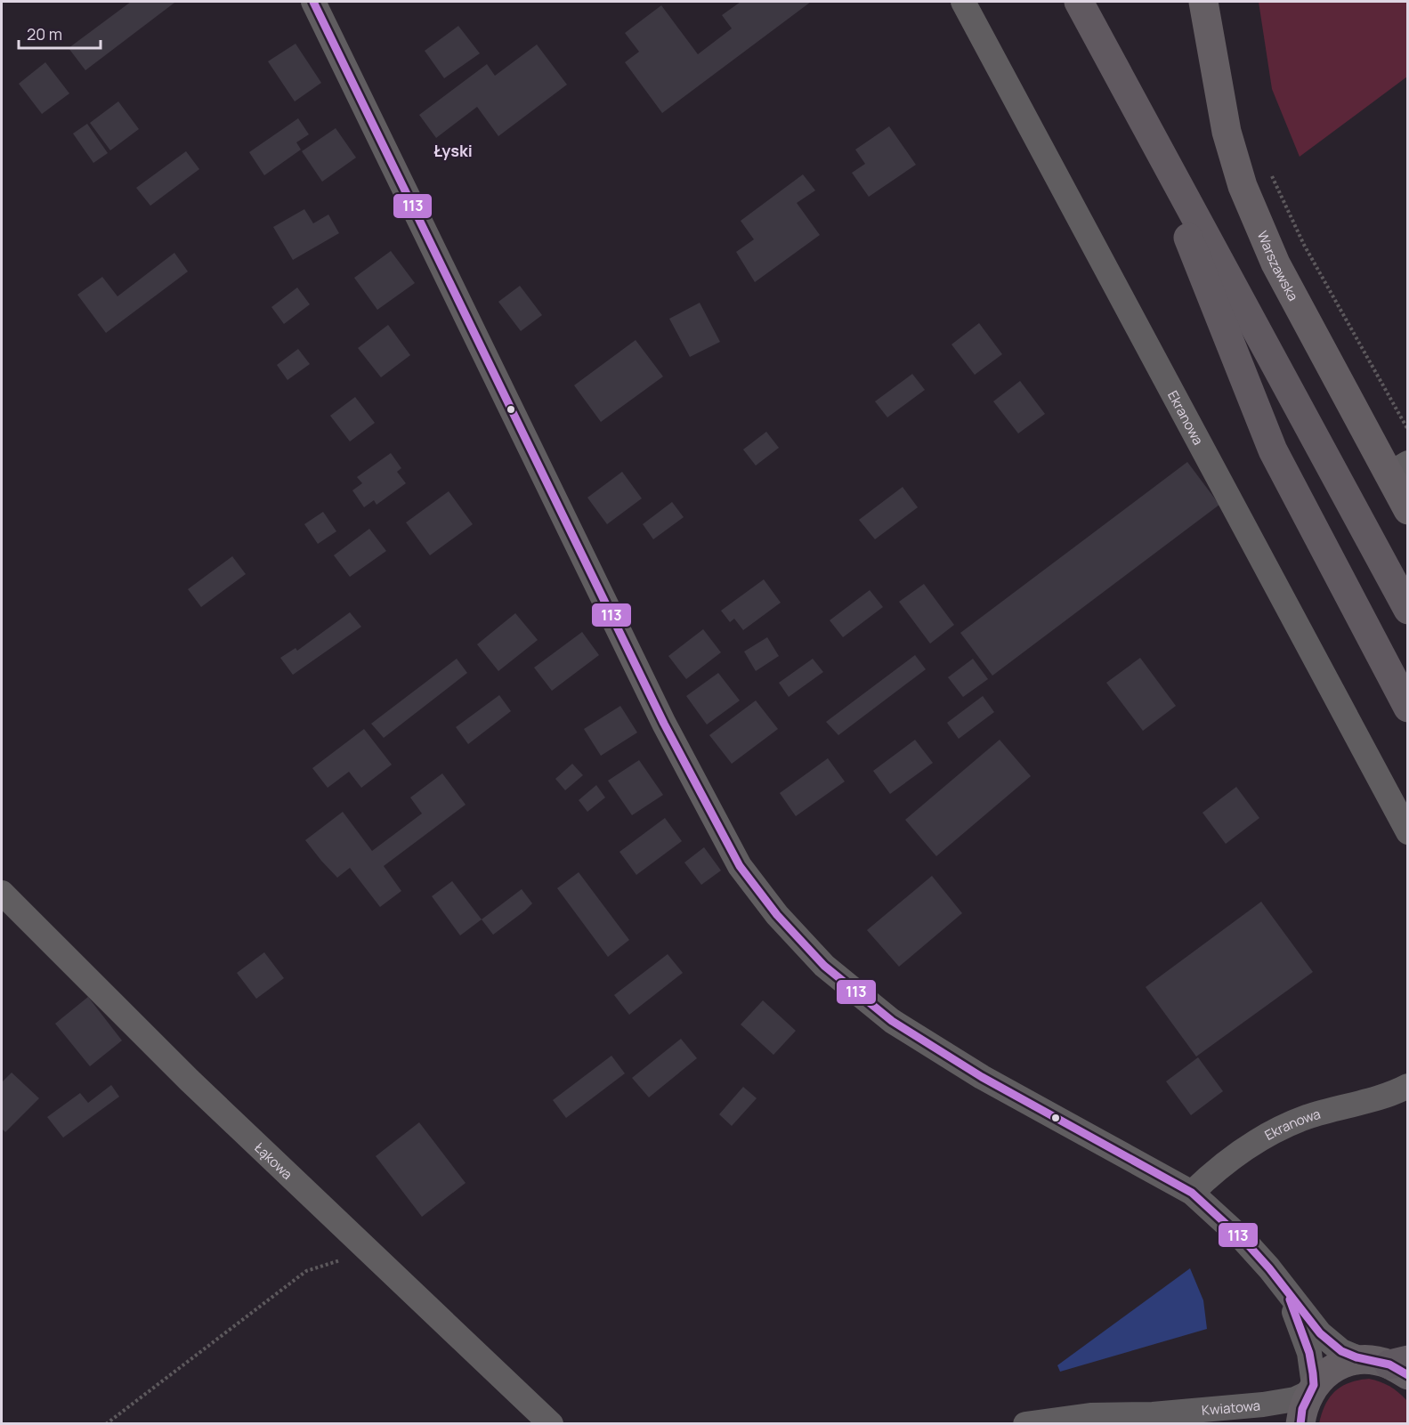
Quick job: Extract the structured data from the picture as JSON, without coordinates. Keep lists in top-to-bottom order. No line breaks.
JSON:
{"streets":{"street":["Warszawska","Ekranowa","Łąkowa","Kwiatowa"]},"districts":["Łyski"],"lines":["transit line 113"],"scale_bar":"20 m"}
